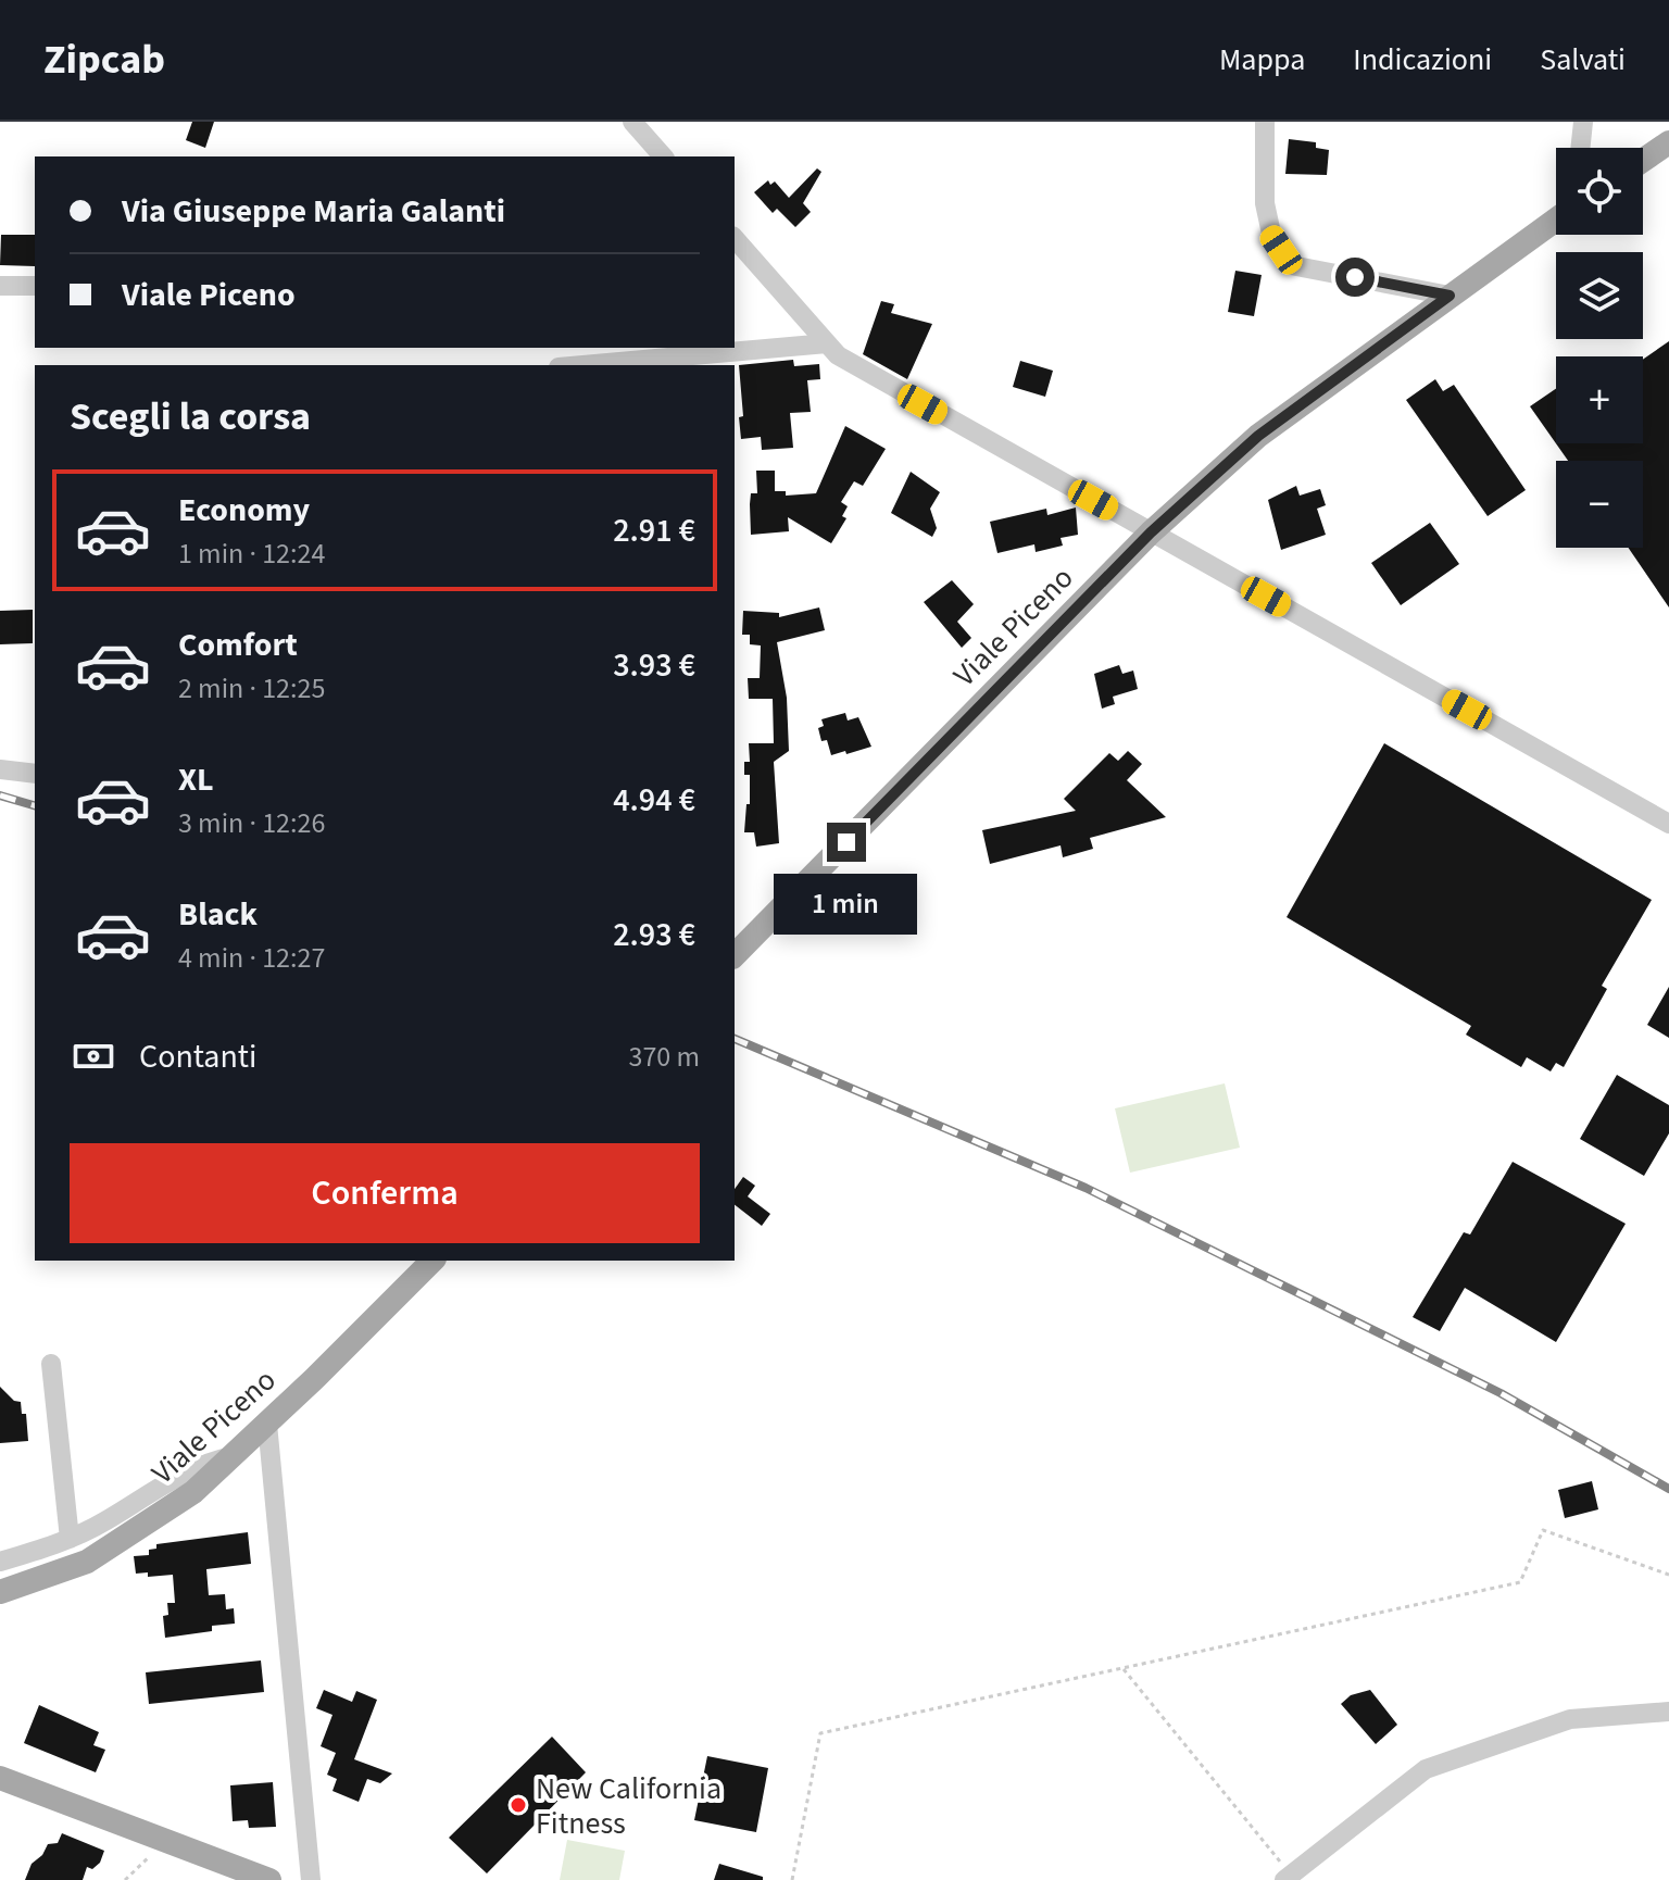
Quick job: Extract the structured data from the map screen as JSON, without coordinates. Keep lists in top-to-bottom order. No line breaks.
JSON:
{"streets":{"main road":["Viale Piceno"]},"places":["New California Fitness"],"page":{"header":"Zipcab","nav":["Mappa","Indicazioni","Salvati"],"map_buttons":["+","−"],"banner":["Via Giuseppe Maria Galanti","Viale Piceno"],"heading":"Scegli la corsa","list":[{"name":"Economy","note":"1 min · 12:24","value":"2.91 €"},{"name":"Comfort","note":"2 min · 12:25","value":"3.93 €"},{"name":"XL","note":"3 min · 12:26","value":"4.94 €"},{"name":"Black","note":"4 min · 12:27","value":"2.93 €"}],"bubble":"1 min","pay":["Contanti","370 m"],"buttons":"Conferma"}}
